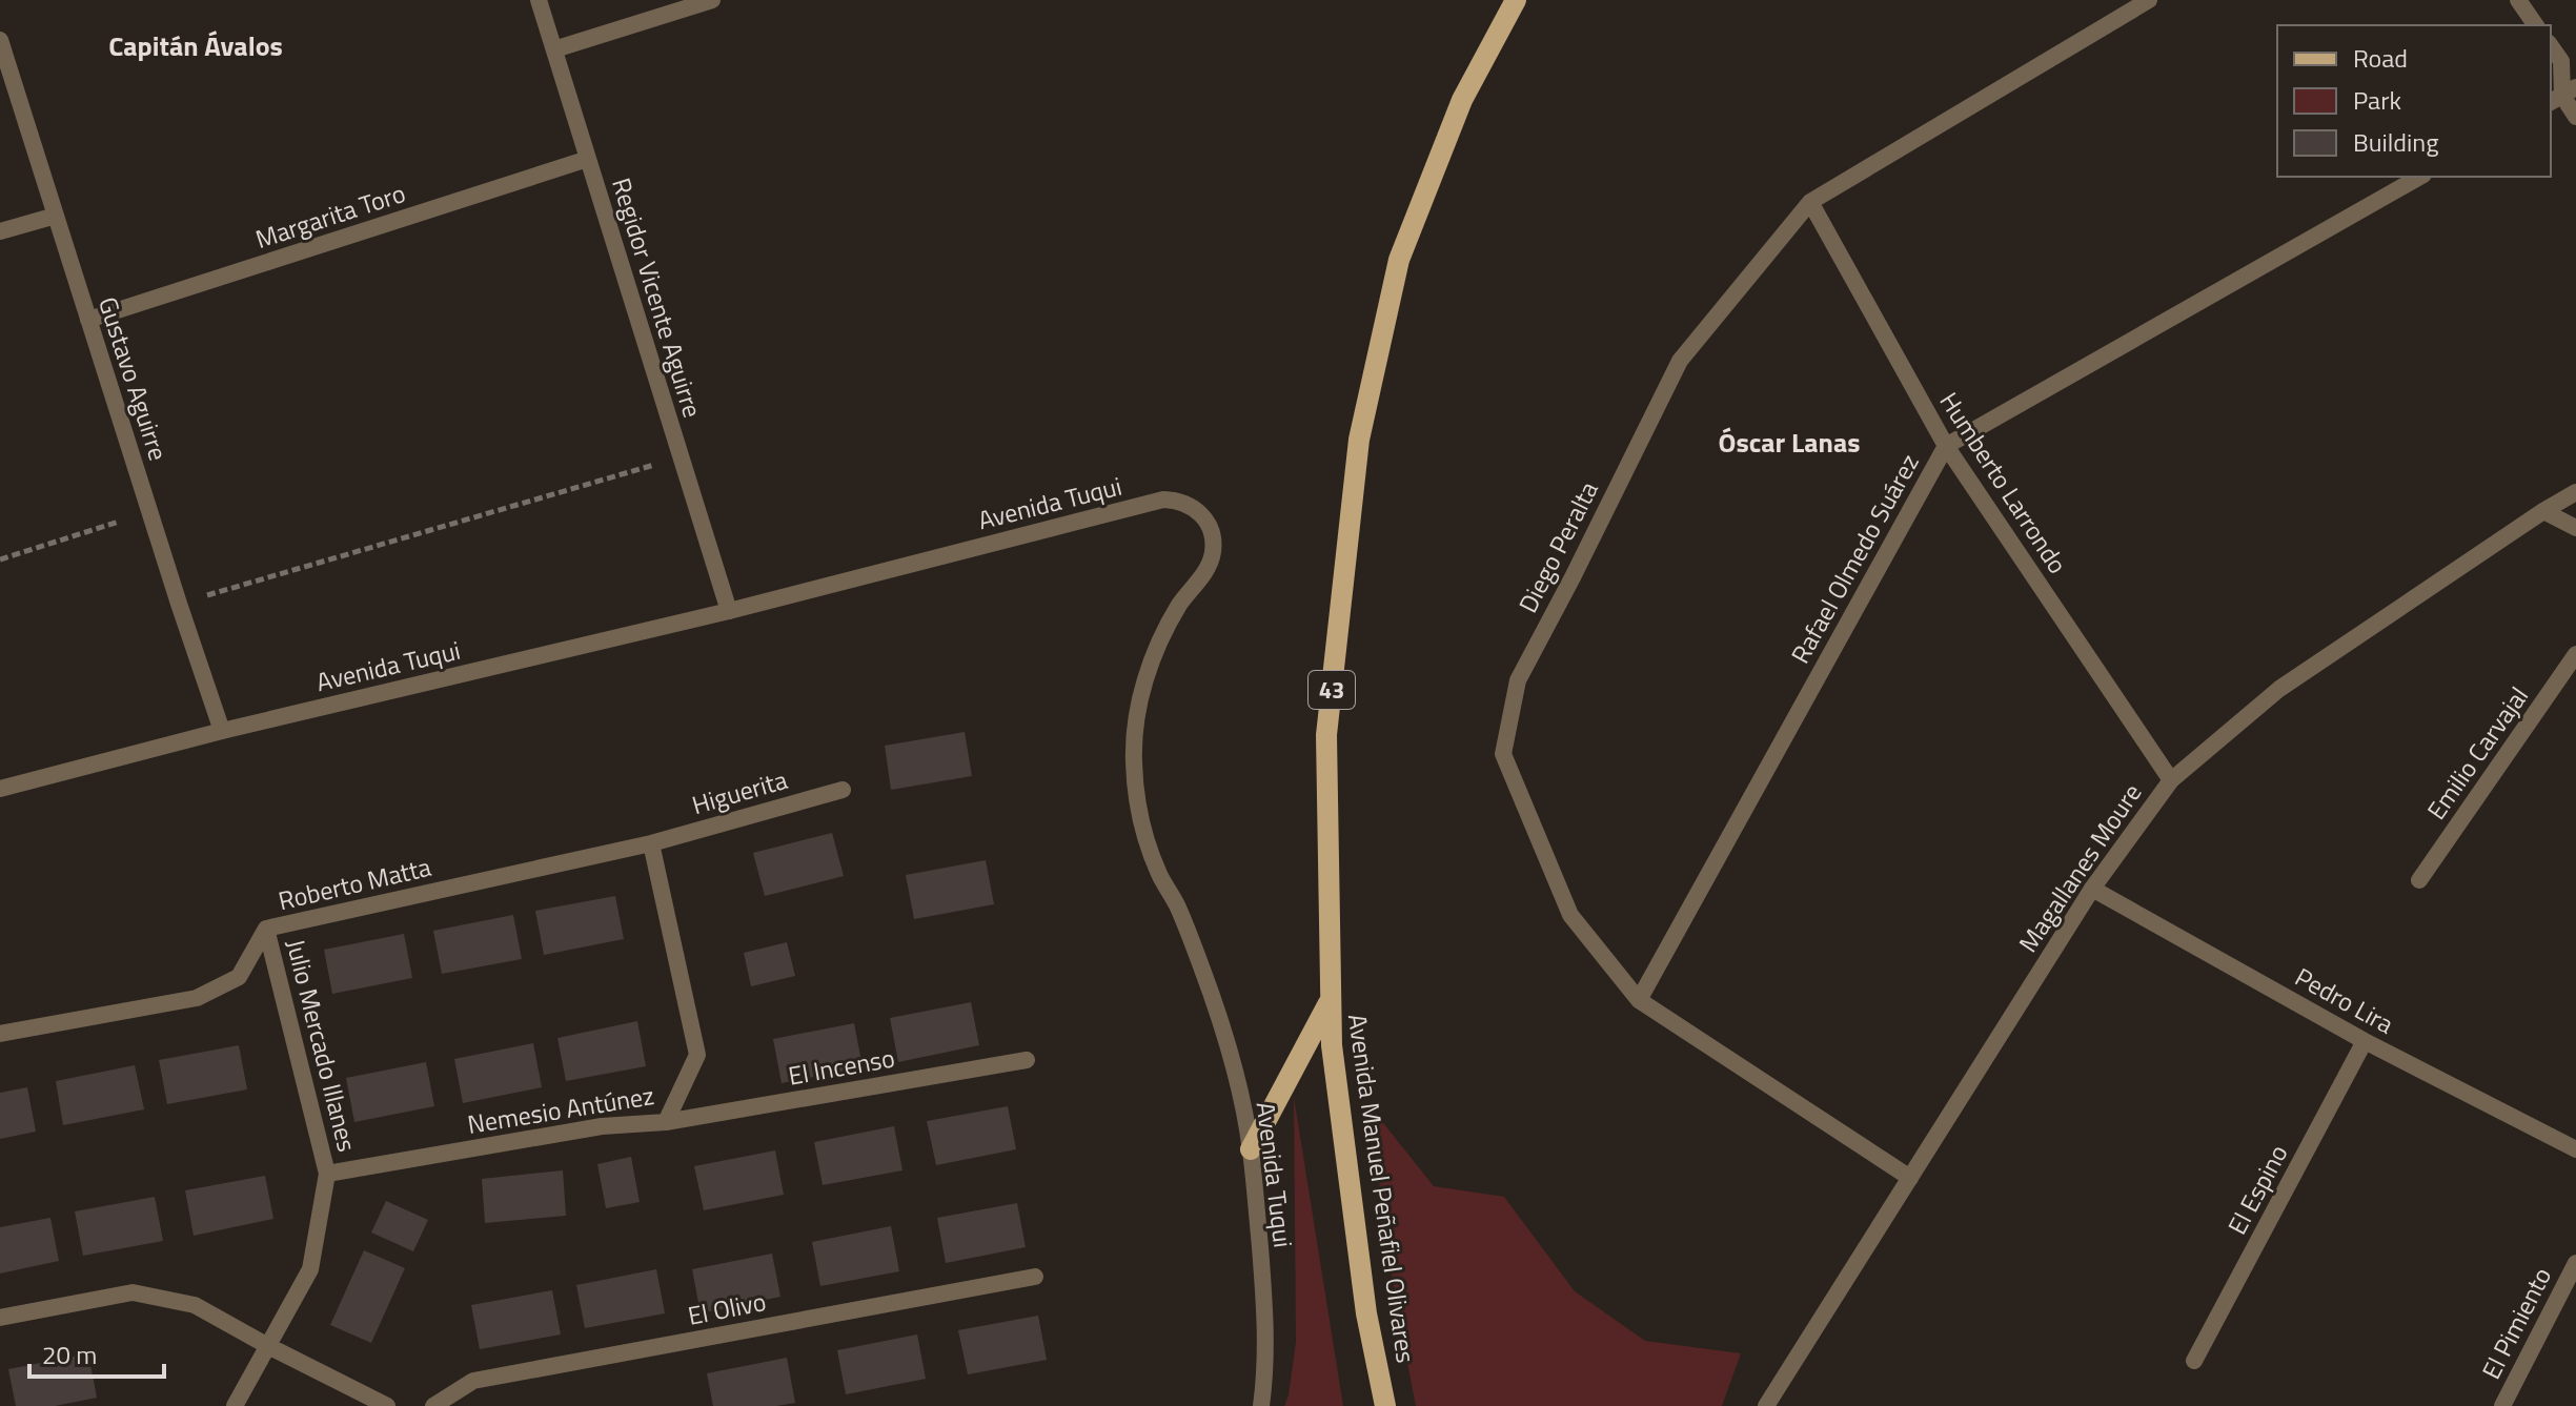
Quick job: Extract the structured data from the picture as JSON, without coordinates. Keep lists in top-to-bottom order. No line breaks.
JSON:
{"streets":{"main road":["43","Avenida Manuel Peñafiel Olivares"],"street":["Margarita Toro","Regidor Vicente Aguirre","Gustavo Aguirre","Humberto Larrondo","Avenida Tuqui","Diego Peralta","Rafael Olmedo Suárez","Emilio Carvajal","Higuerita","Magallanes Moure","Roberto Matta","Pedro Lira","Julio Mercado Illanes","El Incenso","Nemesio Antúnez","El Espino","El Olivo","El Pimiento"]},"crossings":[["Margarita Toro","Regidor Vicente Aguirre"],["Margarita Toro","Gustavo Aguirre"],["Regidor Vicente Aguirre","Avenida Tuqui"],["Gustavo Aguirre","Avenida Tuqui"],["Humberto Larrondo","Diego Peralta"],["Humberto Larrondo","Rafael Olmedo Suárez"],["Humberto Larrondo","Magallanes Moure"],["Diego Peralta","Rafael Olmedo Suárez"],["Diego Peralta","Magallanes Moure"],["Higuerita","Roberto Matta"],["Higuerita","Nemesio Antúnez"],["Magallanes Moure","Pedro Lira"],["Roberto Matta","Julio Mercado Illanes"],["Roberto Matta","Nemesio Antúnez"],["Pedro Lira","El Espino"],["Julio Mercado Illanes","Nemesio Antúnez"],["El Incenso","Nemesio Antúnez"]],"districts":["Capitán Ávalos","Óscar Lanas"],"legend":["Road","Park","Building"],"scale_bar":"20 m"}
